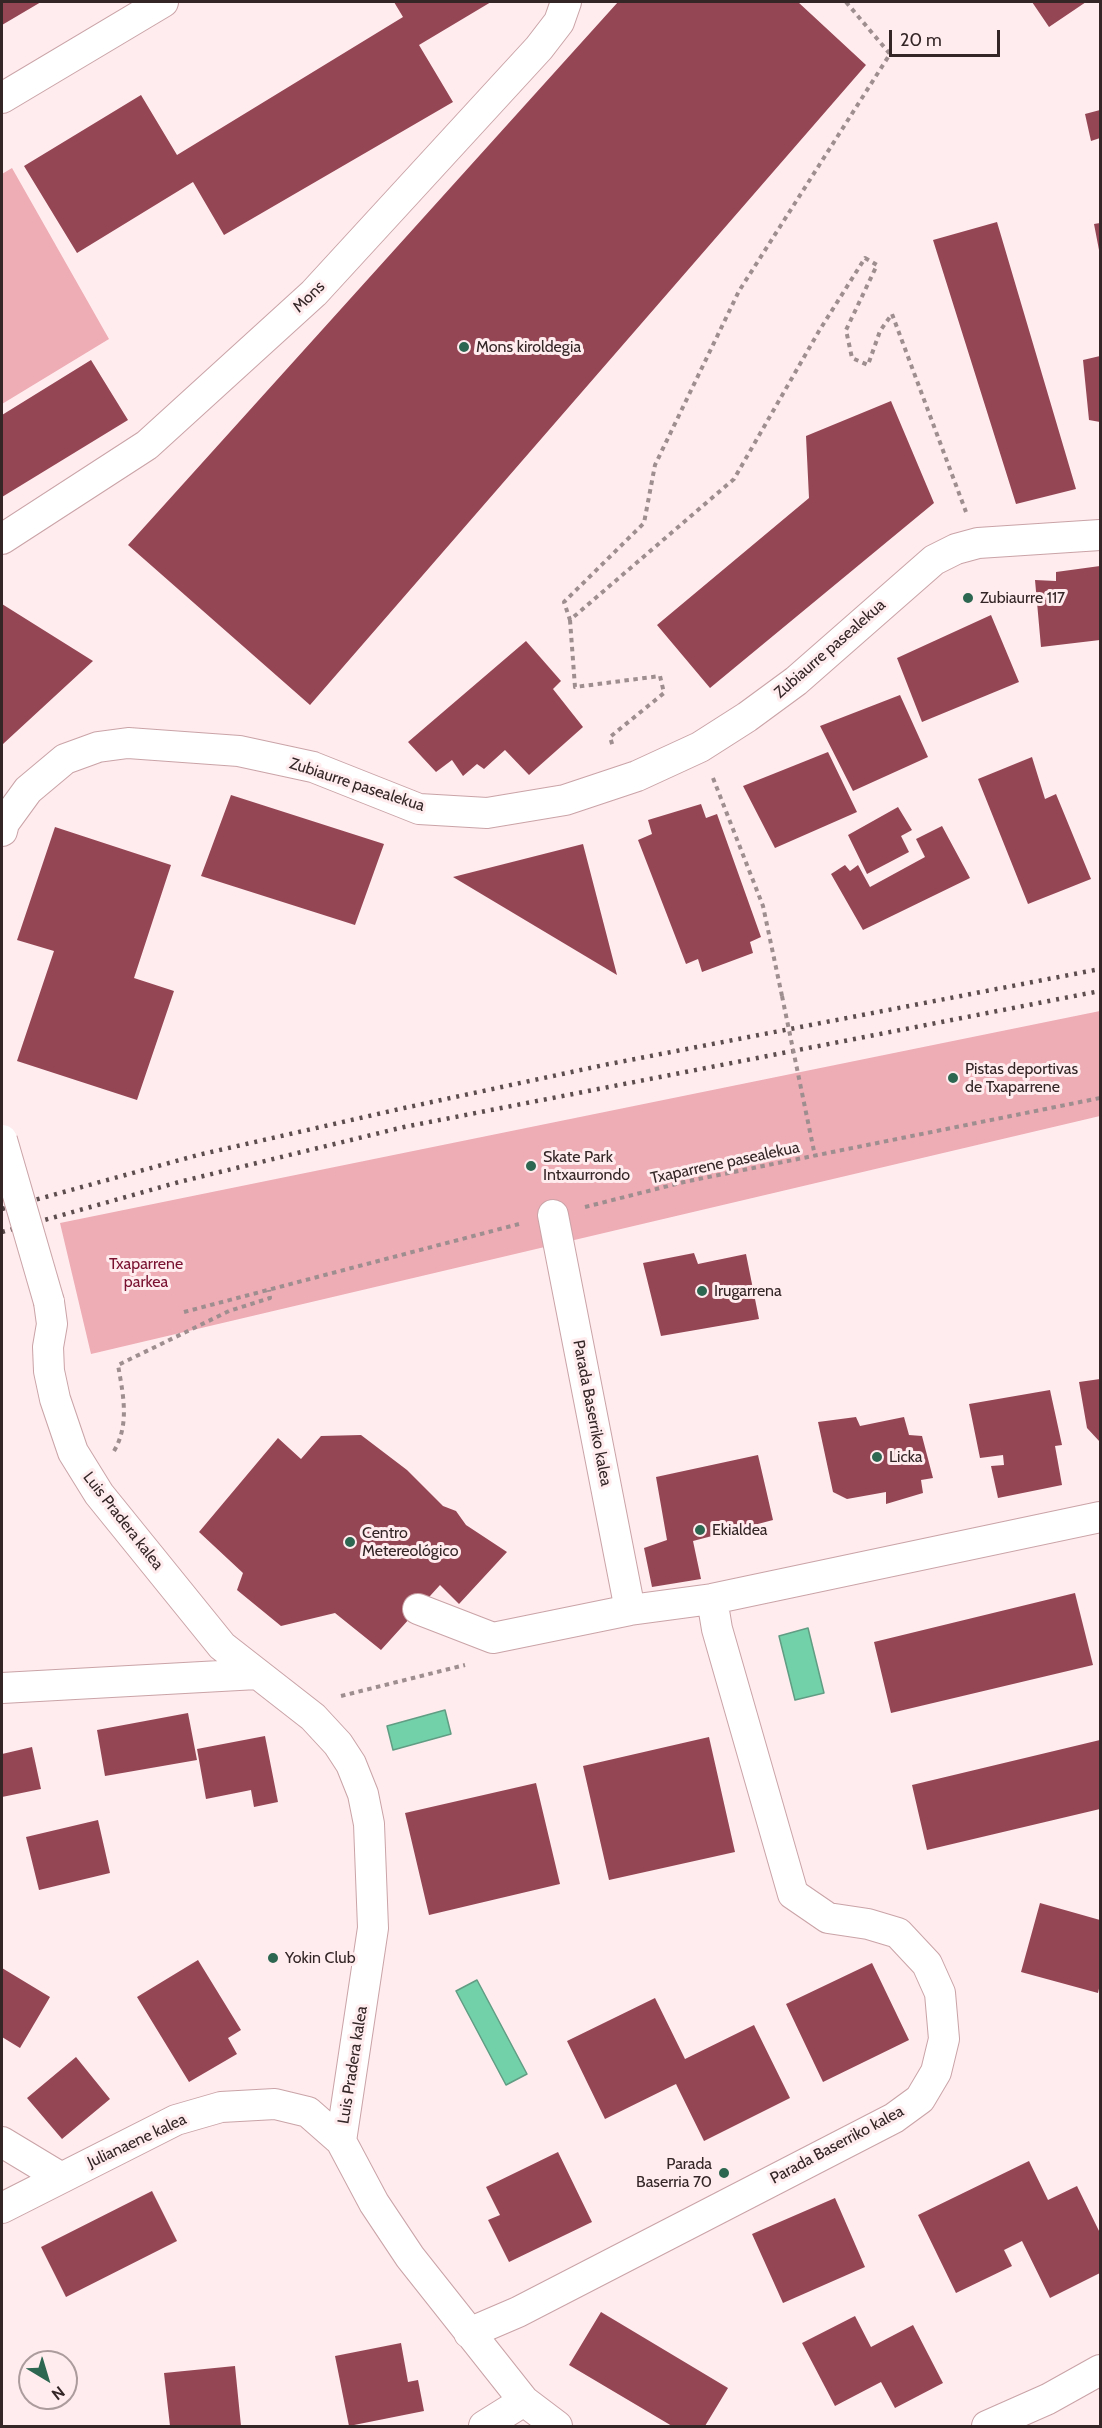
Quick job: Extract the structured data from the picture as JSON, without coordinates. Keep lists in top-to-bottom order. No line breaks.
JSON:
{"streets":{"street":["Mons","Zubiaurre pasealekua","Parada Baserriko kalea","Luis Pradera kalea","Julianaene kalea"],"path":["Txaparrene pasealekua"]},"crossings":[["Txaparrene pasealekua","Parada Baserriko kalea"],["Parada Baserriko kalea","Luis Pradera kalea"],["Luis Pradera kalea","Julianaene kalea"]],"parks":["Txaparrene parkea"],"places":["Mons kiroldegia","Zubiaurre 117","Pistas deportivas de Txaparrene","Skate Park Intxaurrondo","Irugarrena","Licka","Ekialdea","Centro Metereológico","Yokin Club","Parada Baserria 70"],"scale_bar":"20 m","north":"bottom right"}
